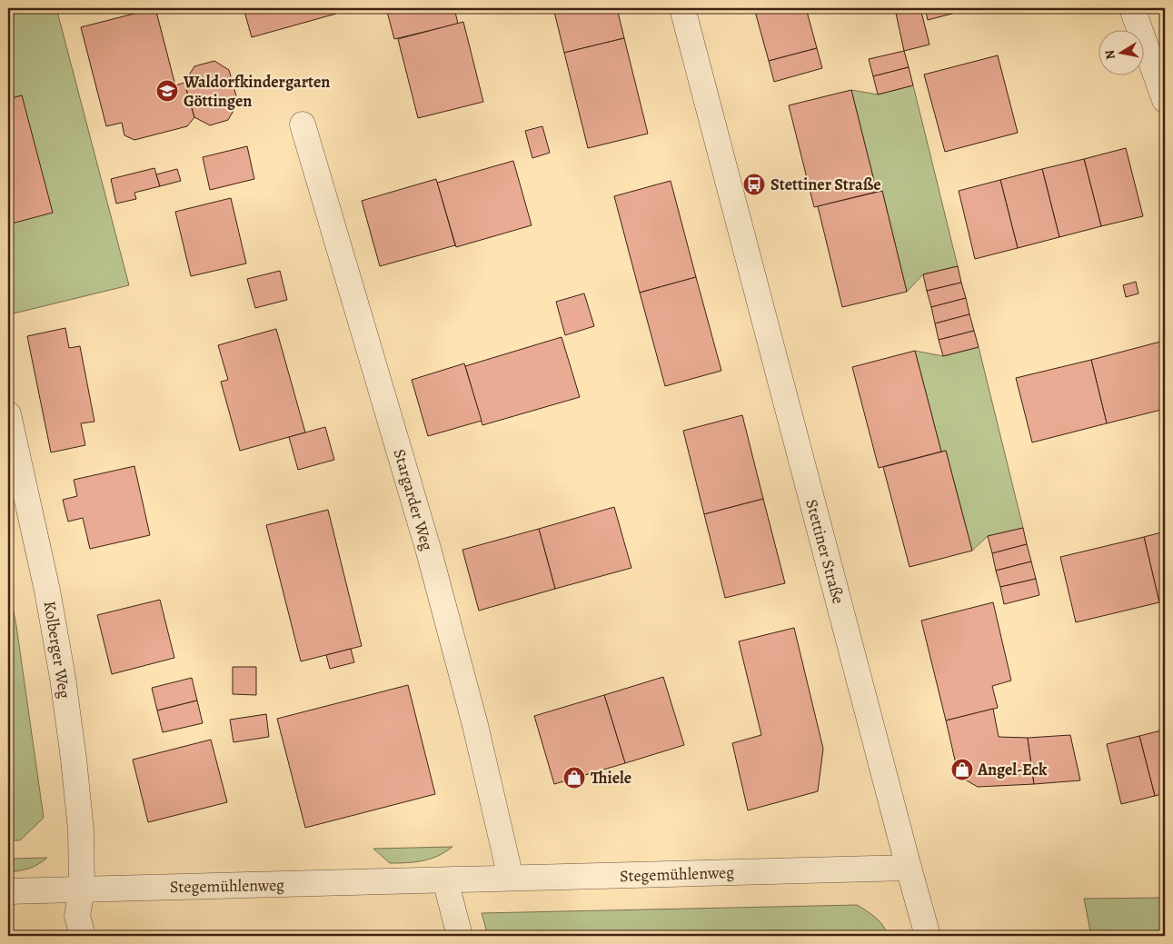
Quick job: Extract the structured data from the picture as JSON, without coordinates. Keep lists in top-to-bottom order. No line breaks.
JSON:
{"streets":{"street":["Stargarder Weg","Stettiner Straße","Kolberger Weg","Stegemühlenweg"]},"crossings":[["Stargarder Weg","Stegemühlenweg"],["Stettiner Straße","Stegemühlenweg"],["Kolberger Weg","Stegemühlenweg"]],"places":{"school or university":["Waldorfkindergarten Göttingen"],"bus stop":["Stettiner Straße"],"shop":["Angel-Eck","Thiele"]},"north":"left"}
